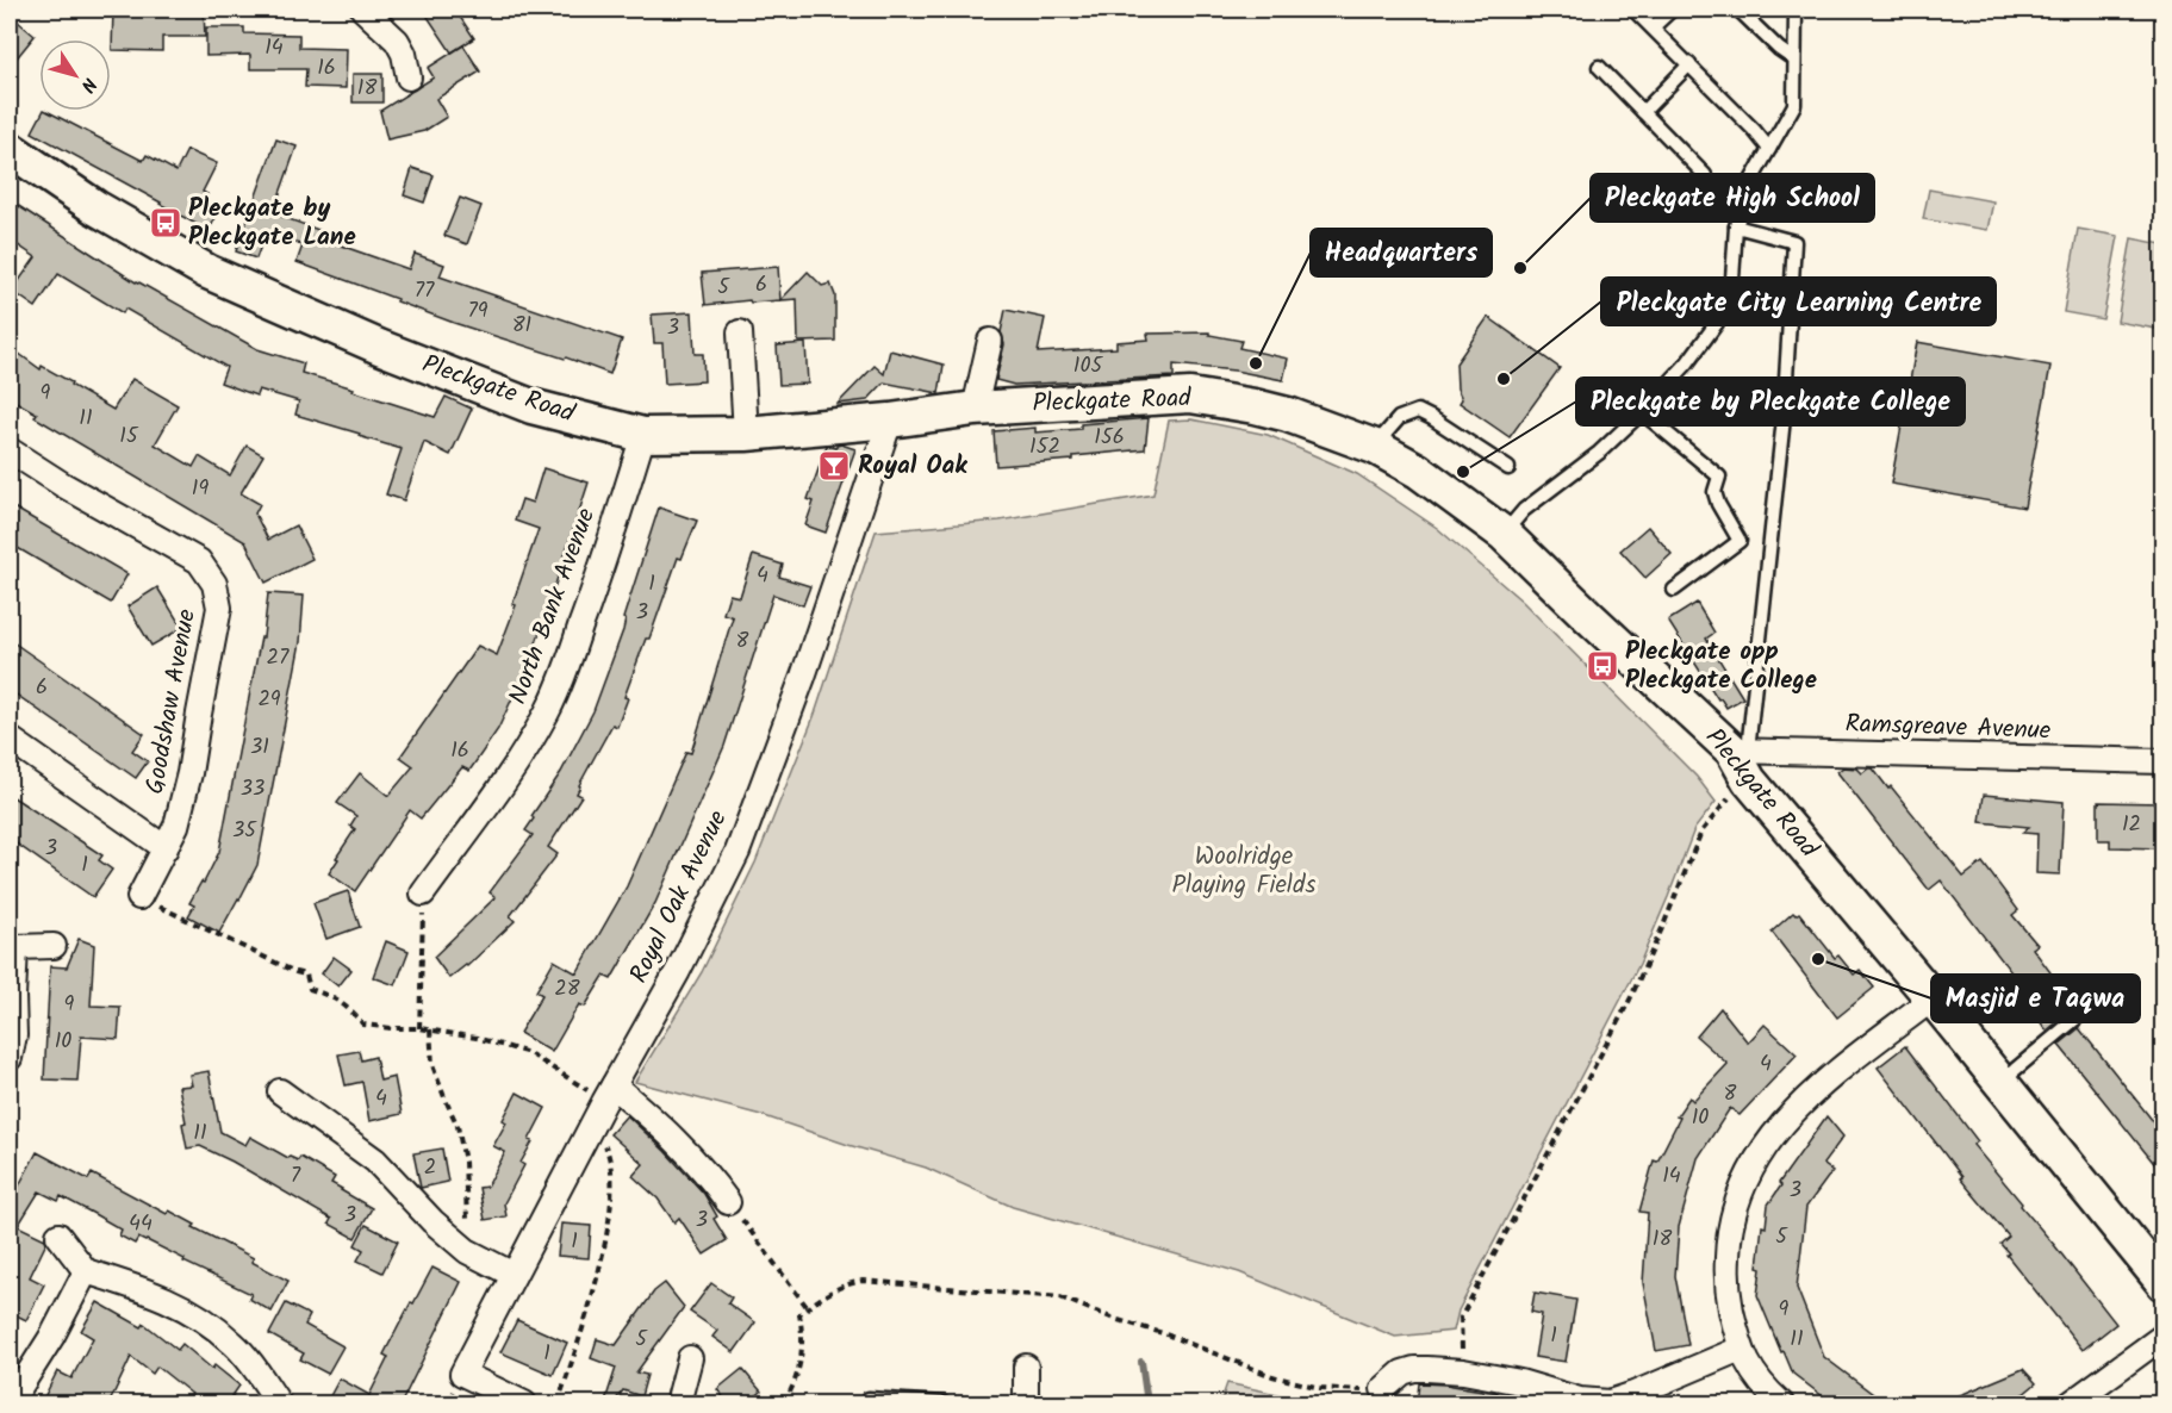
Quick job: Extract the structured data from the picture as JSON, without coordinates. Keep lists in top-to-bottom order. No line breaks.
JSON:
{"streets":{"main road":["Pleckgate Road"],"street":["North Bank Avenue","Goodshaw Avenue","Ramsgreave Avenue","Royal Oak Avenue"]},"crossings":[["Pleckgate Road","North Bank Avenue"],["Pleckgate Road","Ramsgreave Avenue"],["Pleckgate Road","Royal Oak Avenue"]],"parks":["Woolridge Playing Fields"],"places":{"bus stop":["Pleckgate by Pleckgate Lane","Pleckgate opp Pleckgate College"],"other":["Pleckgate High School","Headquarters","Pleckgate City Learning Centre","Pleckgate by Pleckgate College","Masjid e Taqwa"],"bar":["Royal Oak"]},"house_numbers":["14","16","18","6","5","77","79","81","3","105","9","11","15","156","152","19","4","1","3","8","27","6","29","31","16","33","12","35","3","1","28","9","10","4","8","4","10","11","2","7","14","3","3","3","44","5","18","1","9","1","5","11","1"],"north":"bottom right"}
